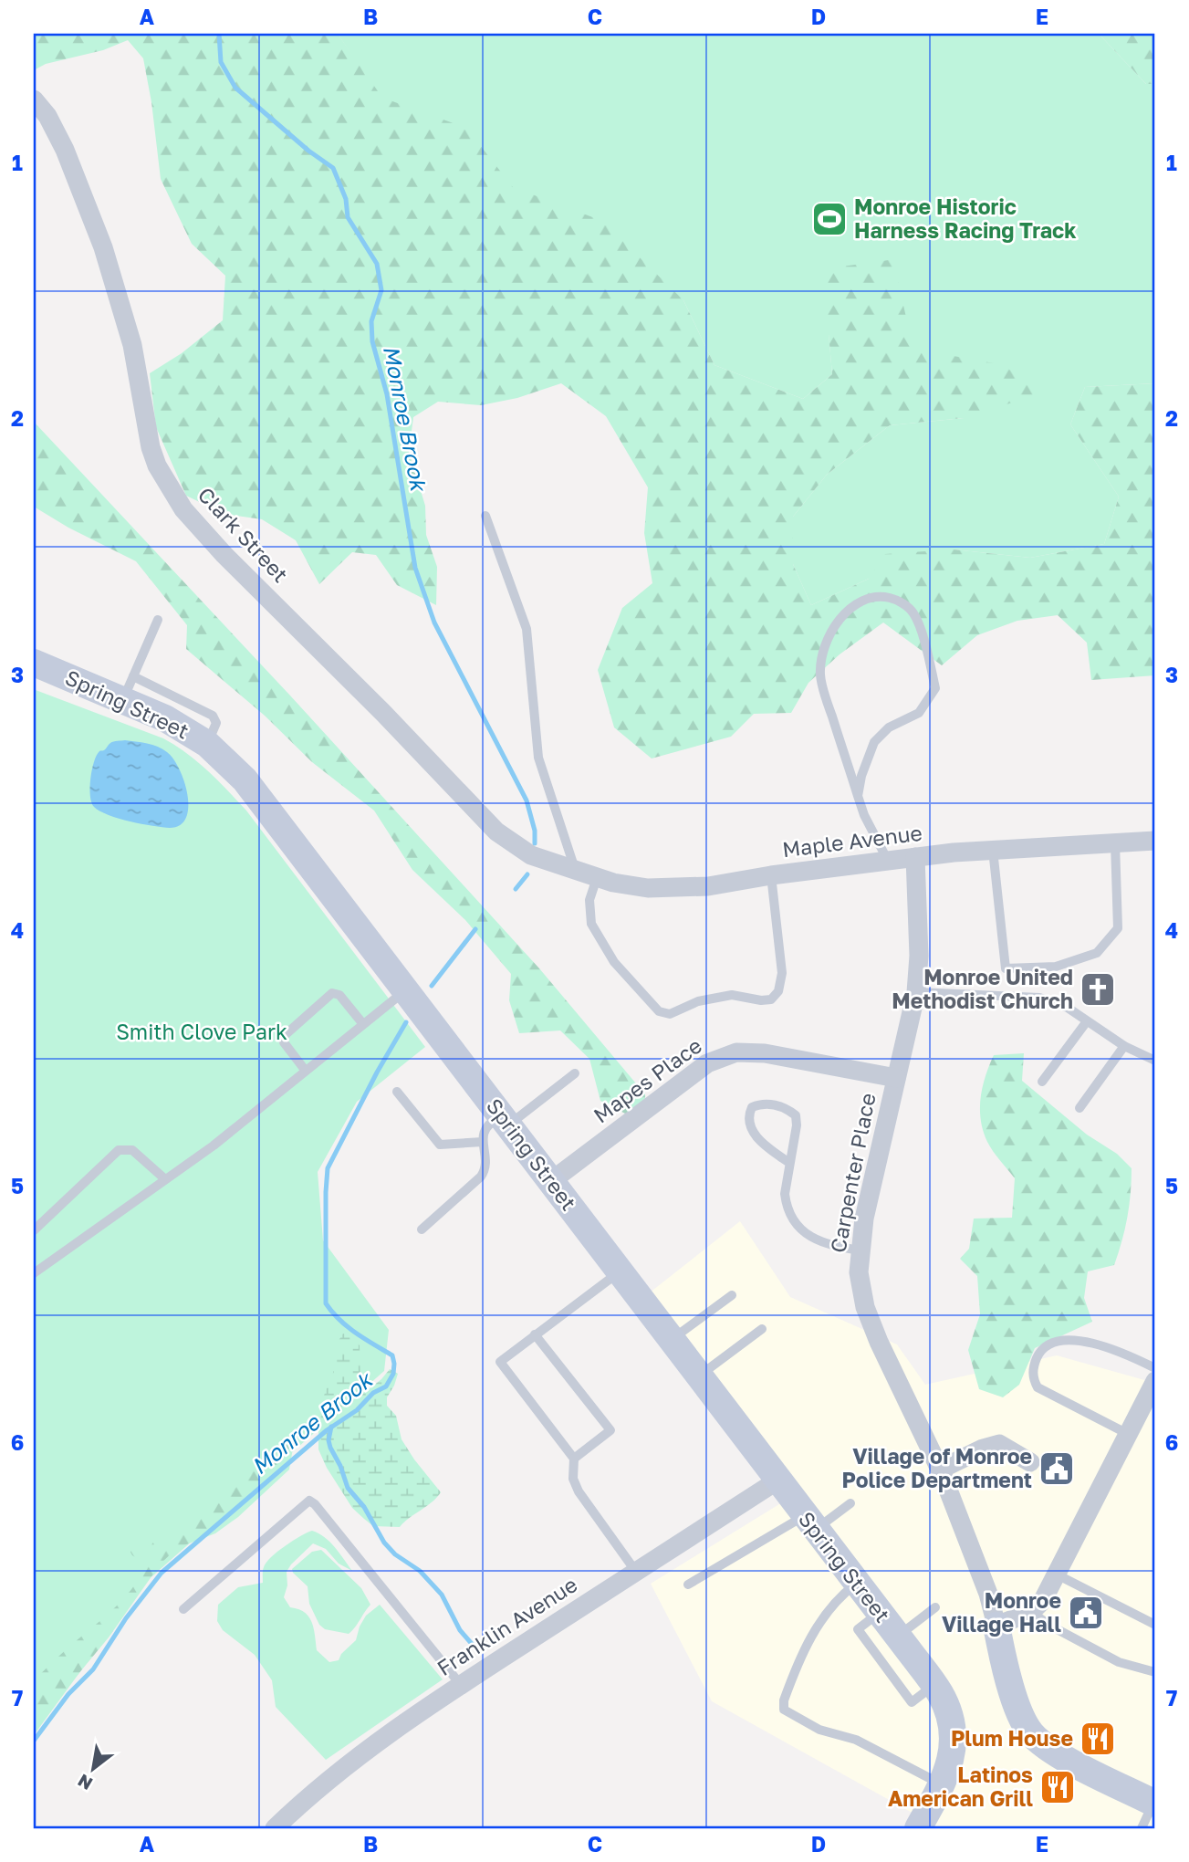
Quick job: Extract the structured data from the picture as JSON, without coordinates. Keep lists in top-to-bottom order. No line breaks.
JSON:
{"streets":{"street":["Clark Street","Spring Street","Maple Avenue","Mapes Place","Carpenter Place","Franklin Avenue"]},"crossings":[["Clark Street","Maple Avenue"],["Spring Street","Mapes Place"],["Spring Street","Franklin Avenue"],["Maple Avenue","Carpenter Place"],["Mapes Place","Carpenter Place"]],"water":["Monroe Brook"],"parks":["Smith Clove Park"],"places":{"sports":["Monroe Historic Harness Racing Track"],"church":["Monroe United Methodist Church"],"public building":["Village of Monroe Police Department","Monroe Village Hall"],"restaurant":["Plum House","Latinos American Grill"]},"north":"bottom left","grid":{"columns":["A","B","C","D","E"],"rows":["1","2","3","4","5","6","7"]}}
